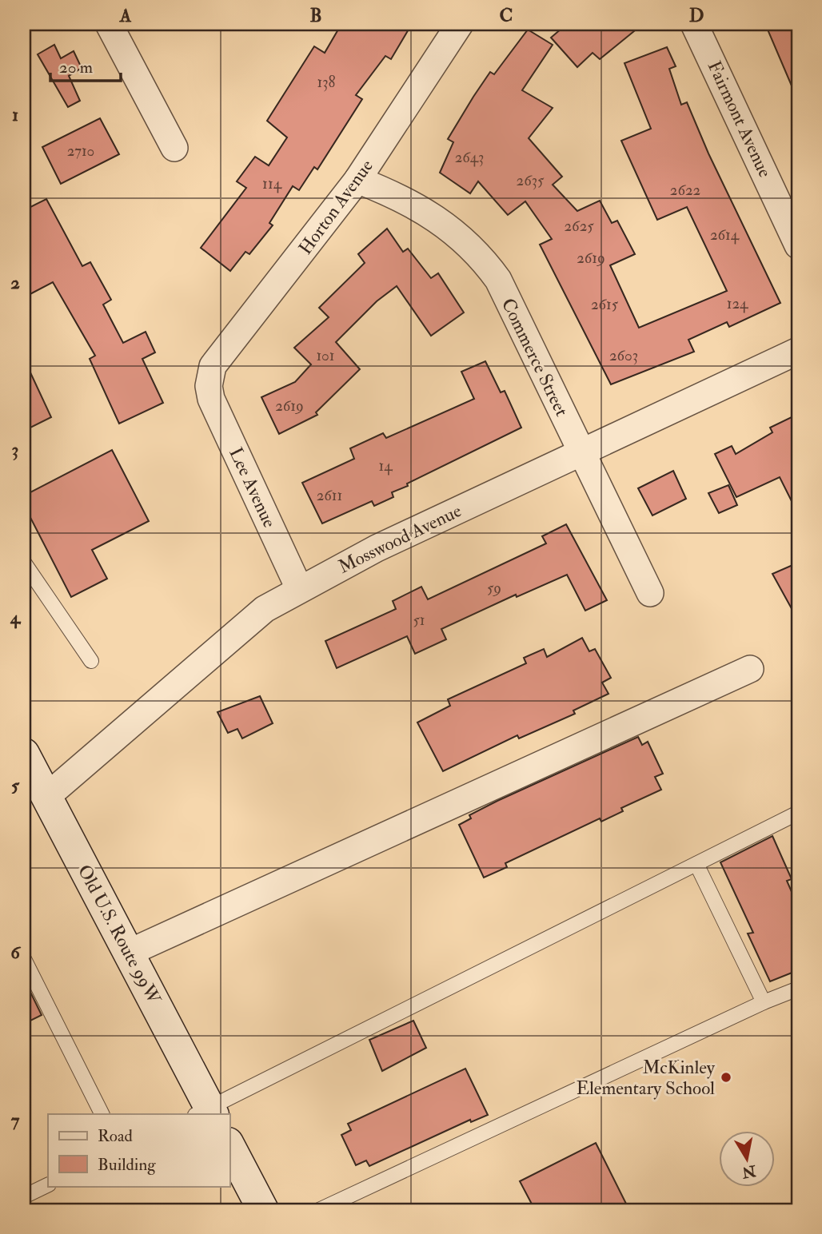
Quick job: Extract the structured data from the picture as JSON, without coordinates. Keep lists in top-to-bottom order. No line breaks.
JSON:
{"streets":{"main road":["Old U.S. Route 99W"],"street":["Fairmont Avenue","Horton Avenue","Commerce Street","Lee Avenue","Mosswood Avenue"]},"crossings":[["Horton Avenue","Commerce Street"],["Horton Avenue","Lee Avenue"],["Commerce Street","Mosswood Avenue"],["Lee Avenue","Mosswood Avenue"],["Mosswood Avenue","Old U.S. Route 99W"]],"places":["McKinley Elementary School"],"house_numbers":["138","2710","2643","2635","114","2622","2625","2614","2619","124","2615","101","2603","2619","14","2611","59","51"],"legend":["Road","Building"],"scale_bar":"20 m","north":"bottom","grid":{"columns":["A","B","C","D"],"rows":["1","2","3","4","5","6","7"]}}
